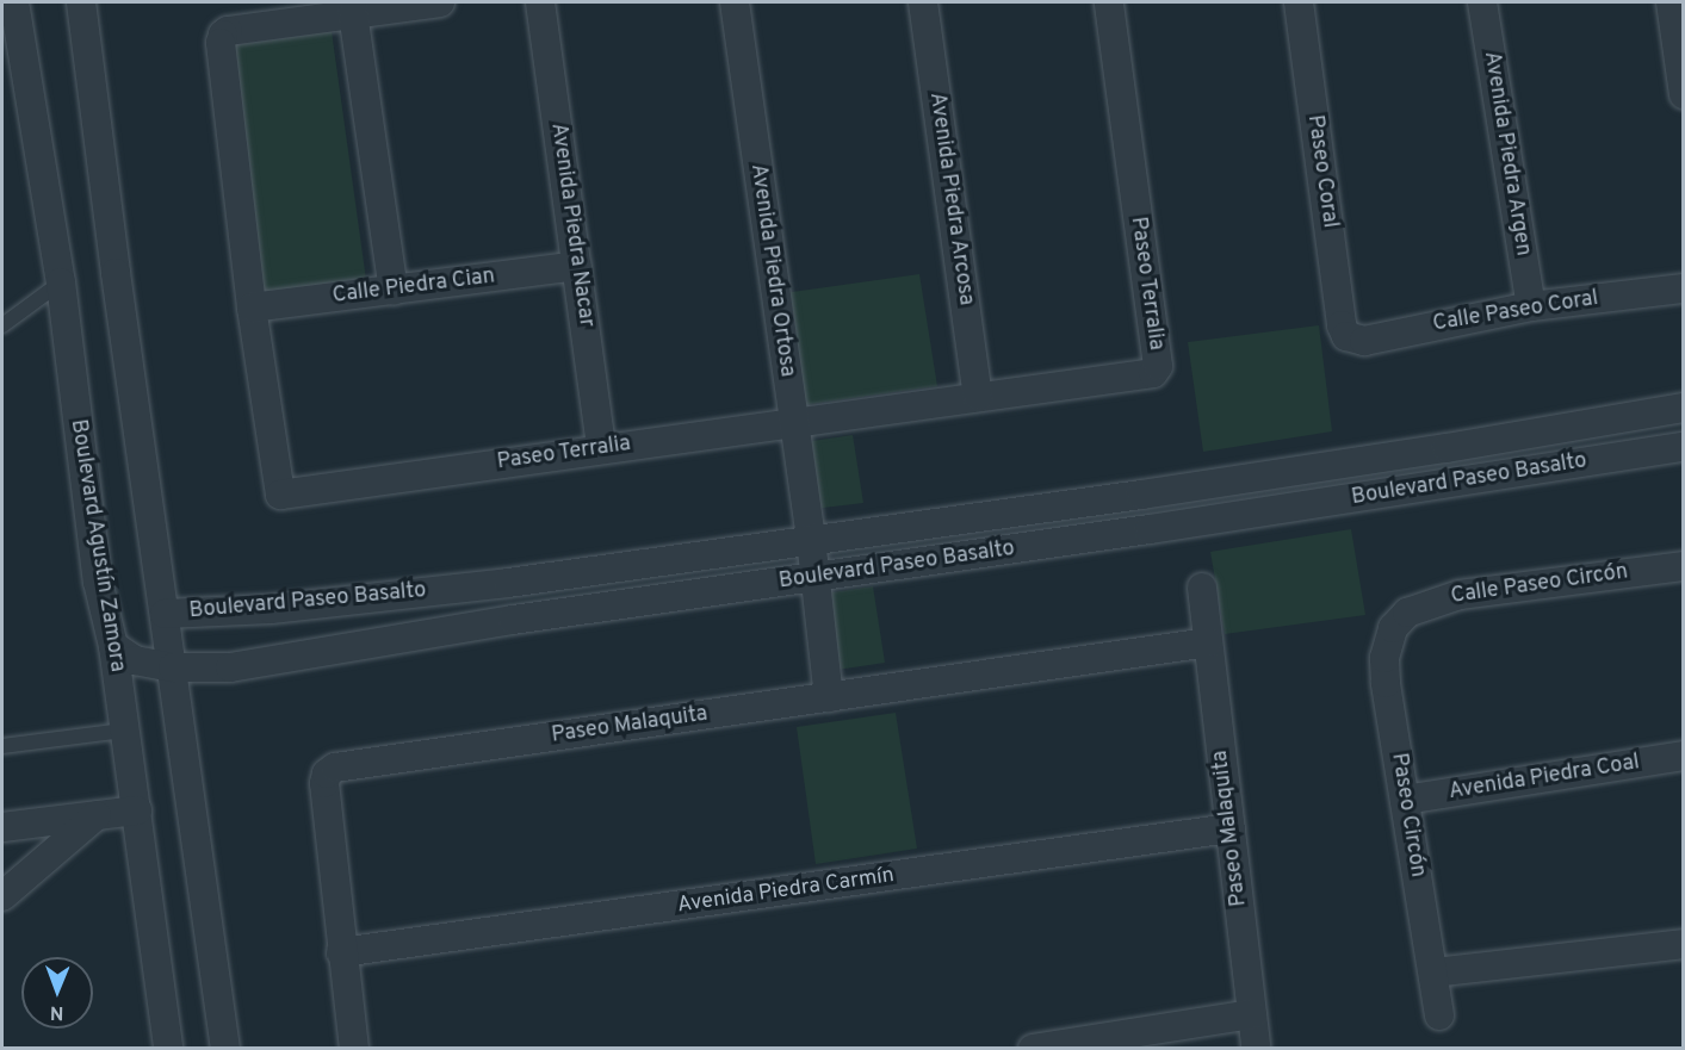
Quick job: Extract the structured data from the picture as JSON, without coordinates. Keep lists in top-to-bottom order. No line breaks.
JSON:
{"streets":{"street":["Avenida Piedra Argen","Paseo Coral","Avenida Piedra Arcosa","Avenida Piedra Nacar","Avenida Piedra Ortosa","Paseo Terralia","Calle Piedra Cian","Calle Paseo Coral","Boulevard Paseo Basalto","Boulevard Agustín Zamora","Calle Paseo Circón","Paseo Malaquita","Avenida Piedra Coal","Paseo Circón","Avenida Piedra Carmín"]},"crossings":[["Avenida Piedra Argen","Calle Paseo Coral"],["Paseo Coral","Calle Paseo Coral"],["Avenida Piedra Arcosa","Paseo Terralia"],["Avenida Piedra Nacar","Paseo Terralia"],["Avenida Piedra Nacar","Calle Piedra Cian"],["Avenida Piedra Ortosa","Paseo Terralia"],["Avenida Piedra Ortosa","Boulevard Paseo Basalto"],["Avenida Piedra Ortosa","Paseo Malaquita"],["Paseo Terralia","Calle Piedra Cian"],["Boulevard Paseo Basalto","Boulevard Agustín Zamora"],["Calle Paseo Circón","Paseo Circón"],["Paseo Malaquita","Avenida Piedra Carmín"],["Avenida Piedra Coal","Paseo Circón"]],"north":"bottom"}
